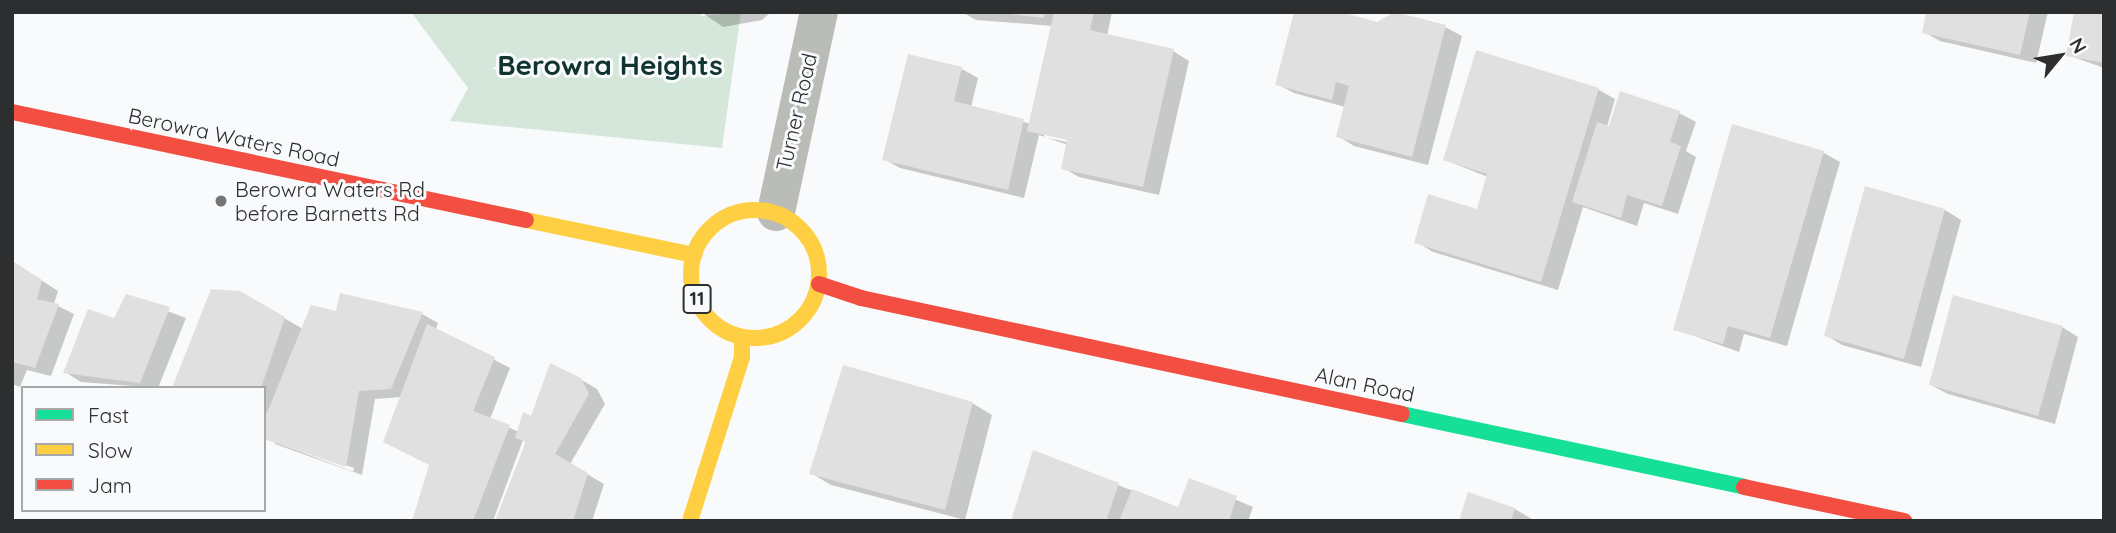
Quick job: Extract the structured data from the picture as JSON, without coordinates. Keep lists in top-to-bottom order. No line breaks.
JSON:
{"streets":{"main road":["Berowra Waters Road","11","Alan Road"],"street":["Turner Road"]},"crossings":[["Turner Road","Berowra Waters Road"],["Turner Road","11"],["Turner Road","Alan Road"],["Berowra Waters Road","11"],["Berowra Waters Road","Alan Road"],["11","Alan Road"]],"districts":["Berowra Heights"],"places":["Berowra Waters Rd before Barnetts Rd"],"legend":["Fast","Slow","Jam"],"north":"top right"}
